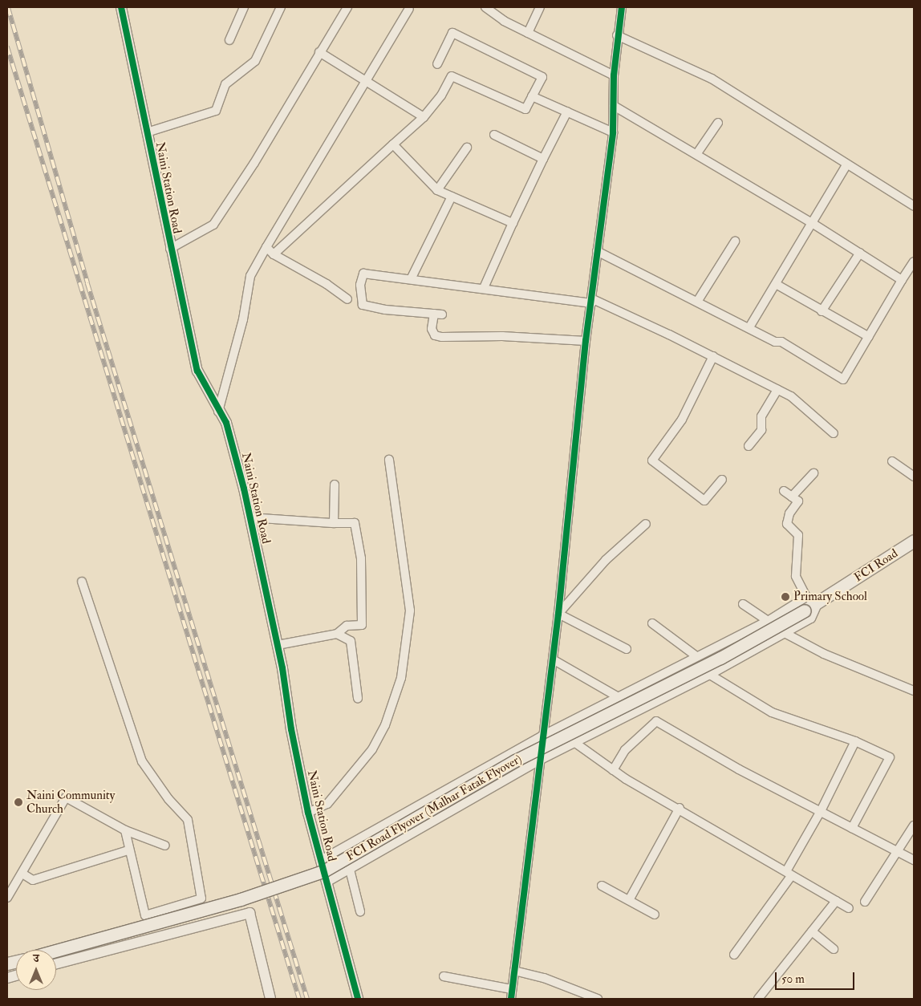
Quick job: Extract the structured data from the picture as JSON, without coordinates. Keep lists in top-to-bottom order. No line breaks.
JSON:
{"streets":{"main road":["FCI Road","FCI Road Flyover (Malhar Fatak Flyover)"],"street":["Naini Station Road"]},"crossings":[["FCI Road","FCI Road Flyover (Malhar Fatak Flyover)"]],"places":["Primary School","Naini Community Church"],"scale_bar":"50 m","north":"top"}
